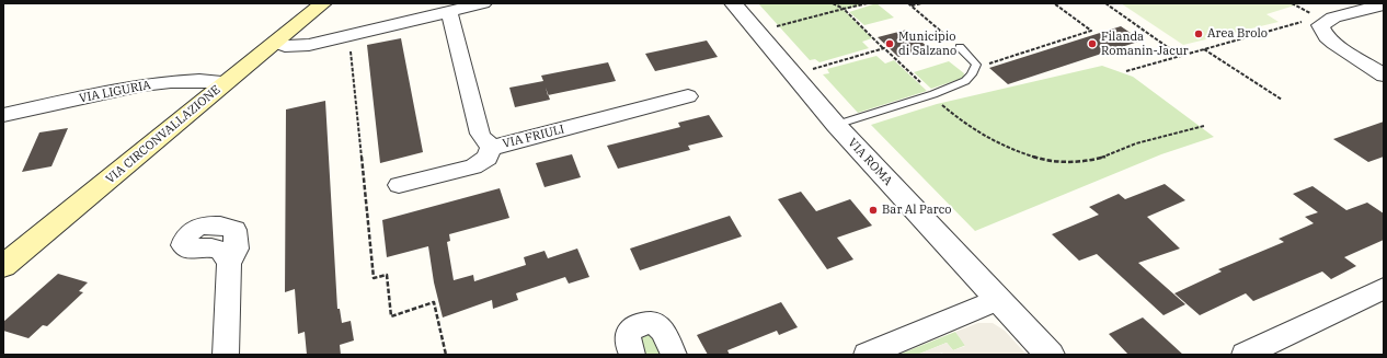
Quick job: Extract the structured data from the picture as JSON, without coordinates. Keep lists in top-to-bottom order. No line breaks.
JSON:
{"streets":{"main road":["VIA CIRCONVALLAZIONE"],"street":["VIA LIGURIA","VIA FRIULI","VIA ROMA"]},"crossings":[["VIA LIGURIA","VIA CIRCONVALLAZIONE"]],"places":["Area Brolo","Municipio di Salzano","Filanda Romanin-Jacur","Bar Al Parco"]}
